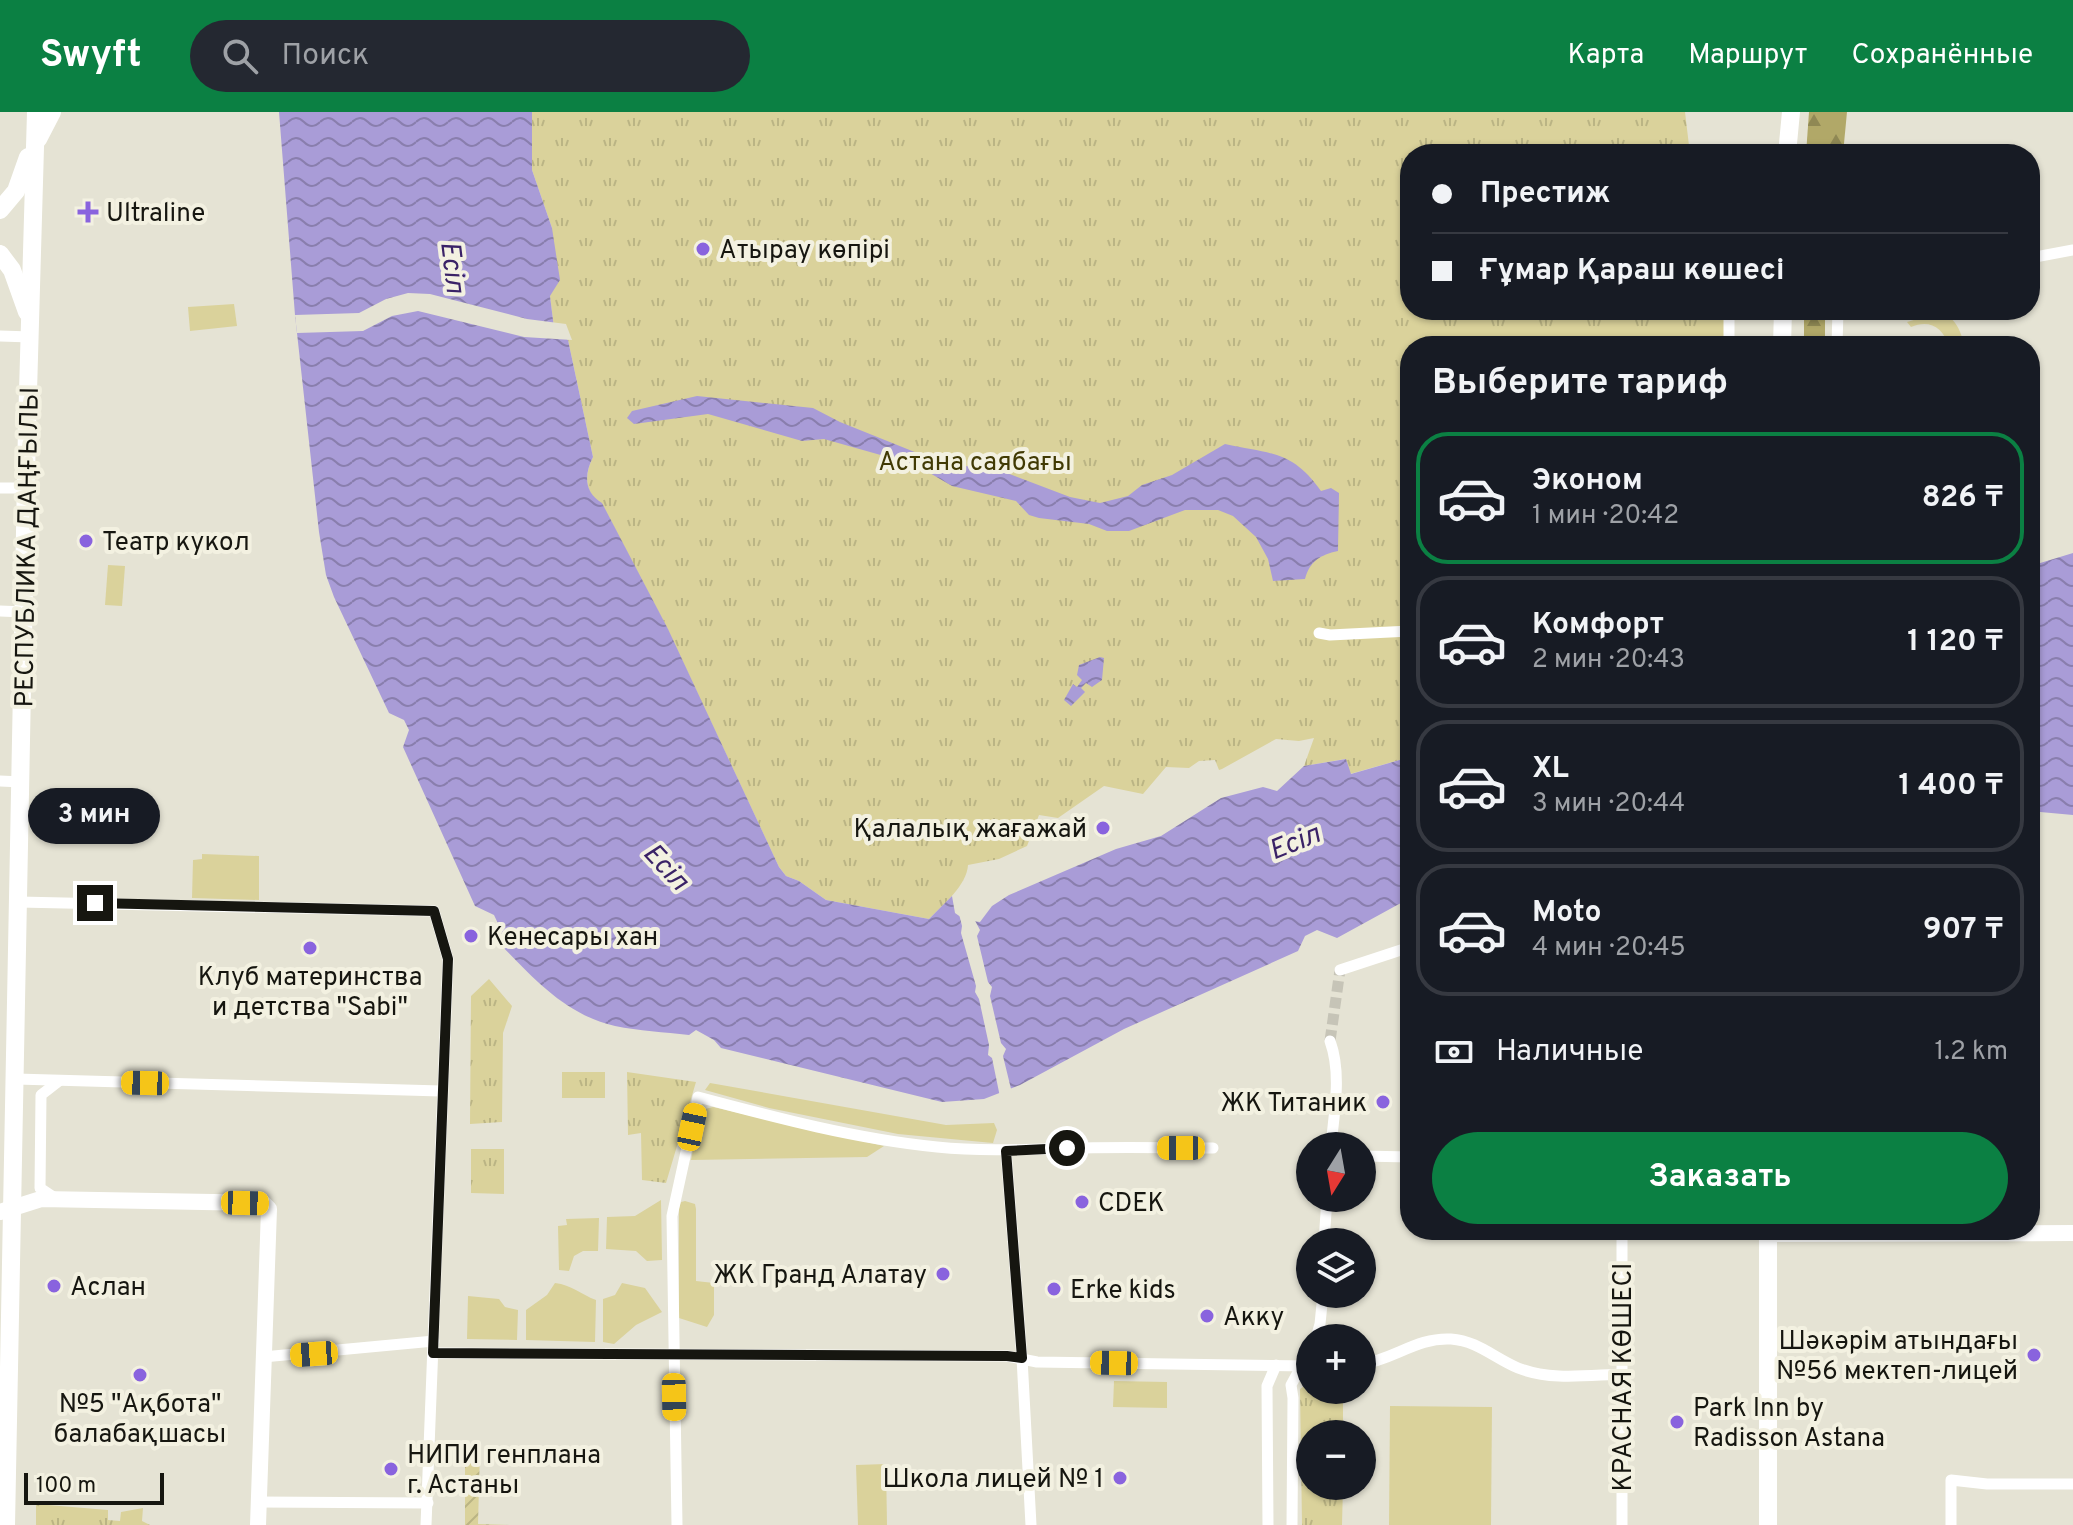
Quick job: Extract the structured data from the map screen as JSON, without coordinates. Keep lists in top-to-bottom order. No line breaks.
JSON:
{"streets":{"main road":["РЕСПУБЛИКА ДАҢҒЫЛЫ"],"street":["КРАСНАЯ КӨШЕСІ"]},"water":["Есіл"],"parks":["Астана саябағы"],"places":{"health":["Ultraline"],"other":["Атырау көпірі","Театр кукол","Қалалық жағажай","Кенесары хан","Клуб материнства и детства \"Sabi\"","ЖК Титаник","CDEK","ЖК Гранд Алатау","Аслан","Erke kids","Акку","Шәкәрім атындағы №56 мектеп-лицей","№5 \"Ақбота\" балабақшасы","Park Inn by Radisson Astana","НИПИ генплана г. Астаны","Школа лицей № 1"]},"scale_bar":"100 m","north":"bottom","page":{"header":"Swyft","search":"Поиск","nav":["Карта","Маршрут","Сохранённые"],"banner":["Престиж","Ғұмар Қараш көшесі"],"heading":"Выберите тариф","list":[{"name":"Эконом","note":"1 мин · 20:42","value":"826 ₸"},{"name":"Комфорт","note":"2 мин · 20:43","value":"1 120 ₸"},{"name":"XL","note":"3 мин · 20:44","value":"1 400 ₸"},{"name":"Moto","note":"4 мин · 20:45","value":"907 ₸"}],"bubble":"3 мин","pay":["Наличные","1.2 km"],"buttons":"Заказать","map_buttons":["+","−"],"scale":"100 m"}}
